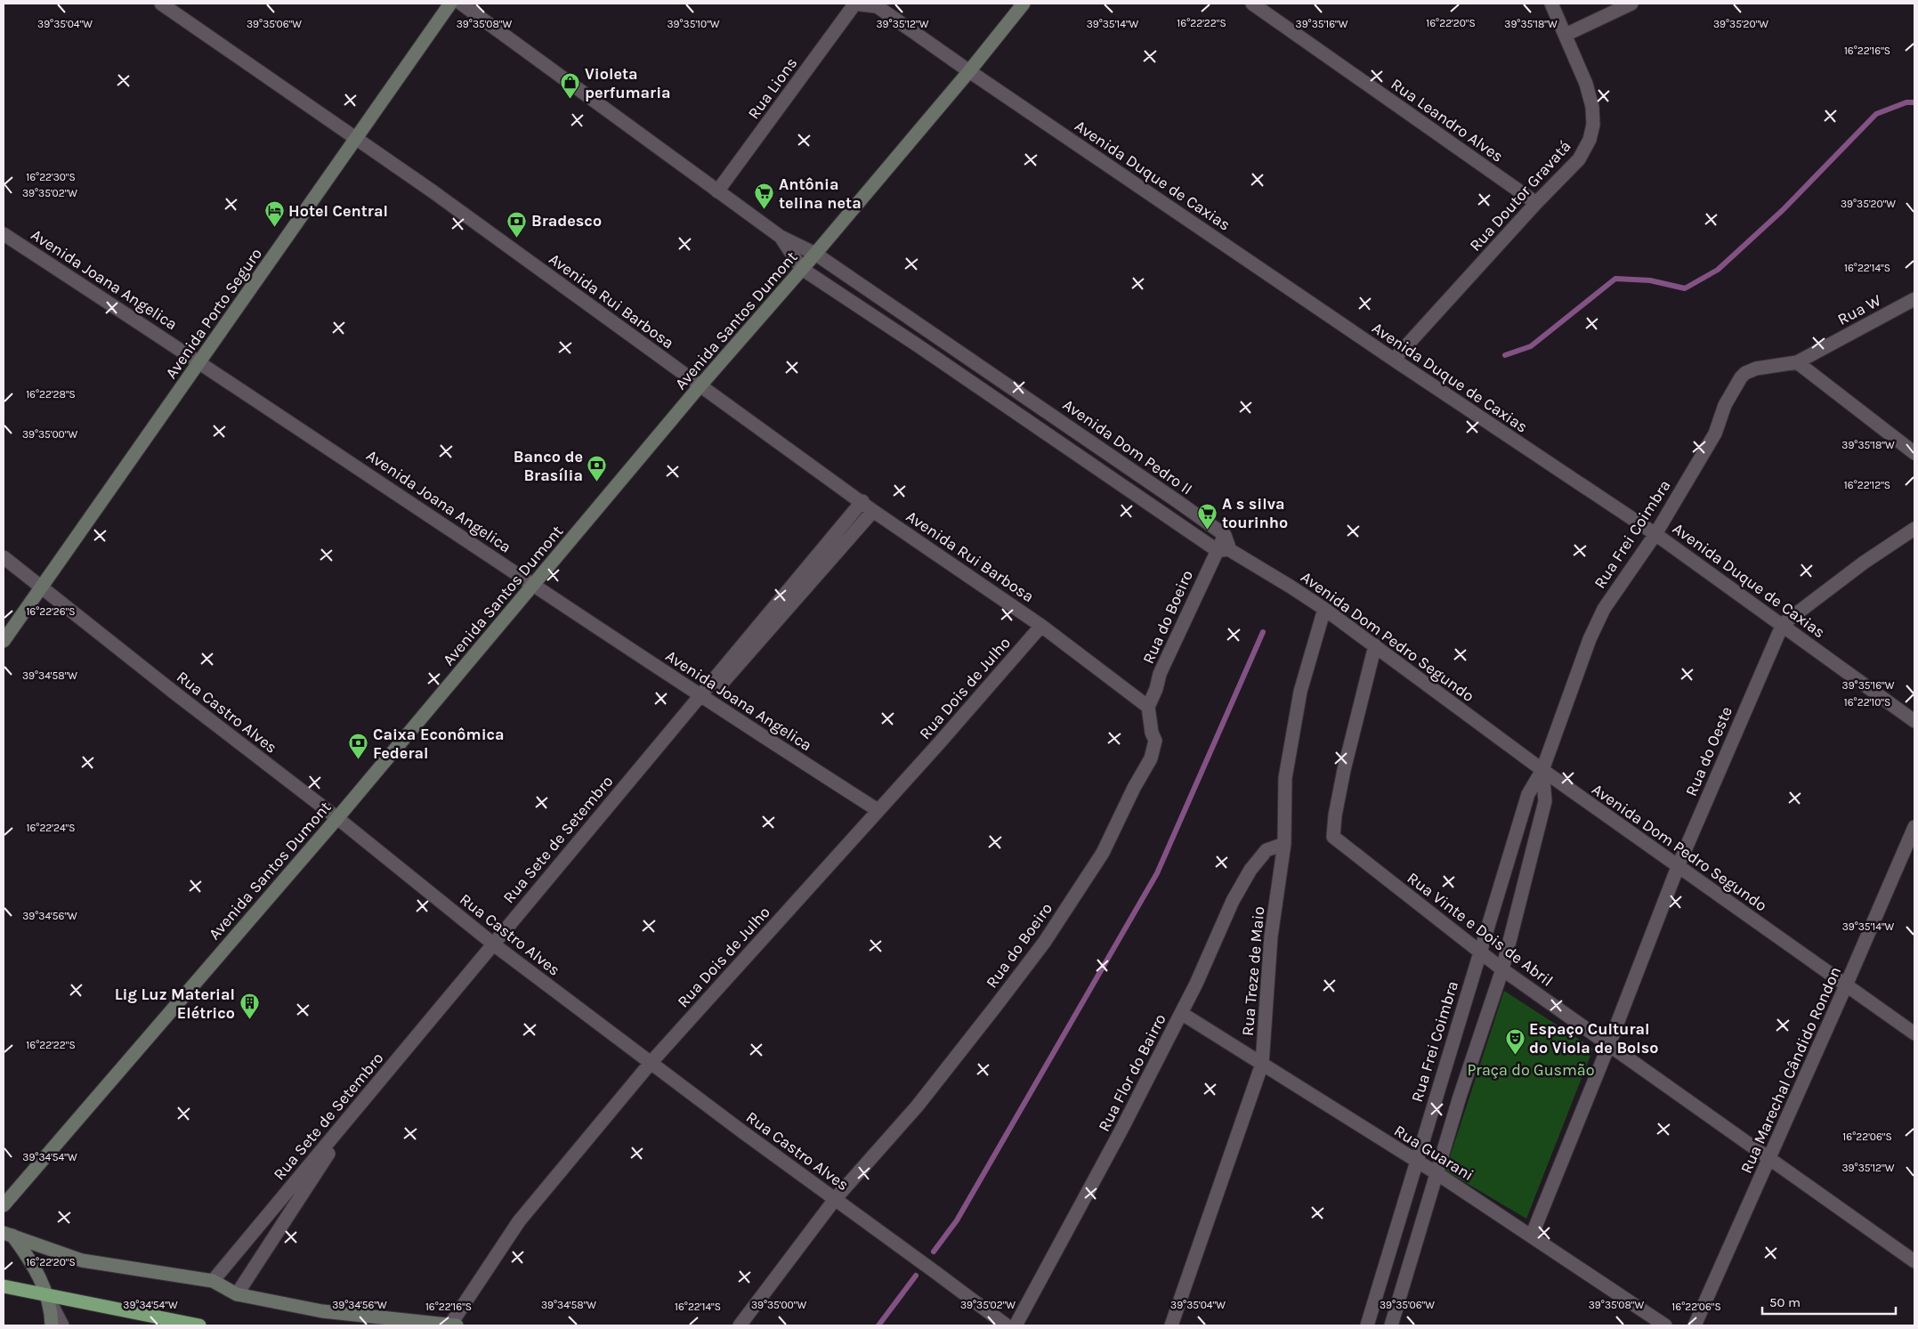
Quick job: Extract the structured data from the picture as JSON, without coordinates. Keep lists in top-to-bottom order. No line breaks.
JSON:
{"streets":{"main road":["Avenida Porto Seguro","Avenida Santos Dumont"],"street":["Rua Lions","Rua Leandro Alves","Avenida Duque de Caxias","Rua Doutor Gravatá","Avenida Joana Angelica","Avenida Rui Barbosa","Rua W","Avenida Dom Pedro II","Rua Frei Coimbra","Rua do Boeiro","Avenida Dom Pedro Segundo","Rua Dois de Julho","Rua Castro Alves","Rua do Oeste","Rua Sete de Setembro","Rua Vinte e Dois de Abril","Rua Treze de Maio","Rua Marechal Cândido Rondon","Rua Flor do Bairro","Rua Guarani"]},"crossings":[["Rua Lions","Avenida Duque de Caxias"],["Rua Leandro Alves","Rua Doutor Gravatá"],["Avenida Duque de Caxias","Rua Doutor Gravatá"],["Avenida Duque de Caxias","Avenida Santos Dumont"],["Avenida Duque de Caxias","Rua Frei Coimbra"],["Avenida Duque de Caxias","Rua do Oeste"],["Avenida Joana Angelica","Avenida Porto Seguro"],["Avenida Joana Angelica","Avenida Santos Dumont"],["Avenida Joana Angelica","Rua Dois de Julho"],["Avenida Joana Angelica","Rua Sete de Setembro"],["Avenida Rui Barbosa","Avenida Porto Seguro"],["Avenida Rui Barbosa","Avenida Santos Dumont"],["Avenida Rui Barbosa","Rua do Boeiro"],["Avenida Rui Barbosa","Rua Dois de Julho"],["Avenida Rui Barbosa","Rua Sete de Setembro"],["Rua W","Rua Frei Coimbra"],["Avenida Porto Seguro","Rua Castro Alves"],["Avenida Santos Dumont","Avenida Dom Pedro II"],["Avenida Santos Dumont","Rua Castro Alves"],["Avenida Dom Pedro II","Rua do Boeiro"],["Rua Frei Coimbra","Avenida Dom Pedro Segundo"],["Rua Frei Coimbra","Rua Vinte e Dois de Abril"],["Rua Frei Coimbra","Rua Guarani"],["Rua do Boeiro","Avenida Dom Pedro Segundo"],["Rua do Boeiro","Rua Castro Alves"],["Avenida Dom Pedro Segundo","Rua do Oeste"],["Avenida Dom Pedro Segundo","Rua Vinte e Dois de Abril"],["Avenida Dom Pedro Segundo","Rua Treze de Maio"],["Avenida Dom Pedro Segundo","Rua Marechal Cândido Rondon"],["Rua Dois de Julho","Rua Castro Alves"],["Rua Castro Alves","Rua Sete de Setembro"],["Rua do Oeste","Rua Vinte e Dois de Abril"],["Rua Vinte e Dois de Abril","Rua Marechal Cândido Rondon"],["Rua Treze de Maio","Rua Flor do Bairro"],["Rua Treze de Maio","Rua Guarani"],["Rua Flor do Bairro","Rua Guarani"]],"parks":["Praça do Gusmão"],"places":{"shop":["Violeta perfumaria"],"supermarket":["Antônia telina neta","A s silva tourinho"],"hotel":["Hotel Central"],"bank":["Bradesco","Banco de Brasília","Caixa Econômica Federal"],"building":["Lig Luz Material Elétrico"],"theatre":["Espaço Cultural do Viola de Bolso"]},"scale_bar":"50 m","coordinates":["16°22'22\"S","16°22'20\"S","39°35'04\"W","39°35'06\"W","39°35'08\"W","39°35'10\"W","39°35'12\"W","39°35'14\"W","39°35'16\"W","39°35'18\"W","39°35'20\"W","16°22'16\"S","16°22'30\"S","39°35'02\"W","16°22'14\"S","16°22'28\"S","39°35'00\"W","16°22'12\"S","16°22'26\"S","39°34'58\"W","16°22'10\"S","16°22'24\"S","39°34'56\"W","16°22'06\"S","39°34'54\"W"]}
